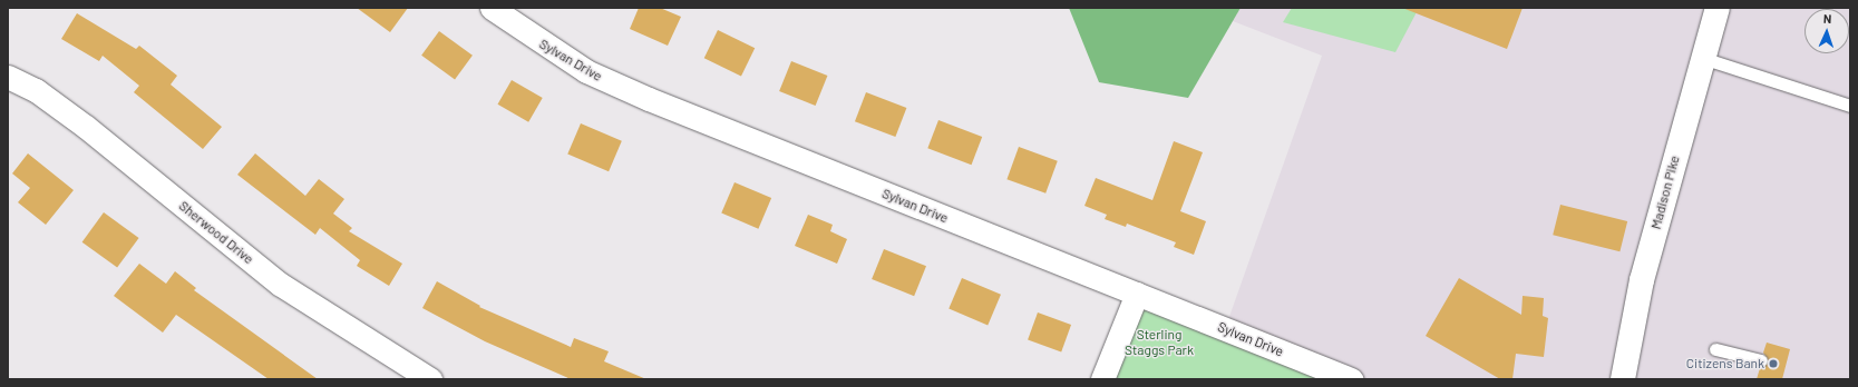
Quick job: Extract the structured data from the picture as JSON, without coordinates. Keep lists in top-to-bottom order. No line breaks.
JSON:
{"streets":{"main road":["Madison Pike"],"street":["Sylvan Drive","Sherwood Drive"]},"parks":["Sterling Staggs Park"],"places":["Citizens Bank"],"north":"top"}
